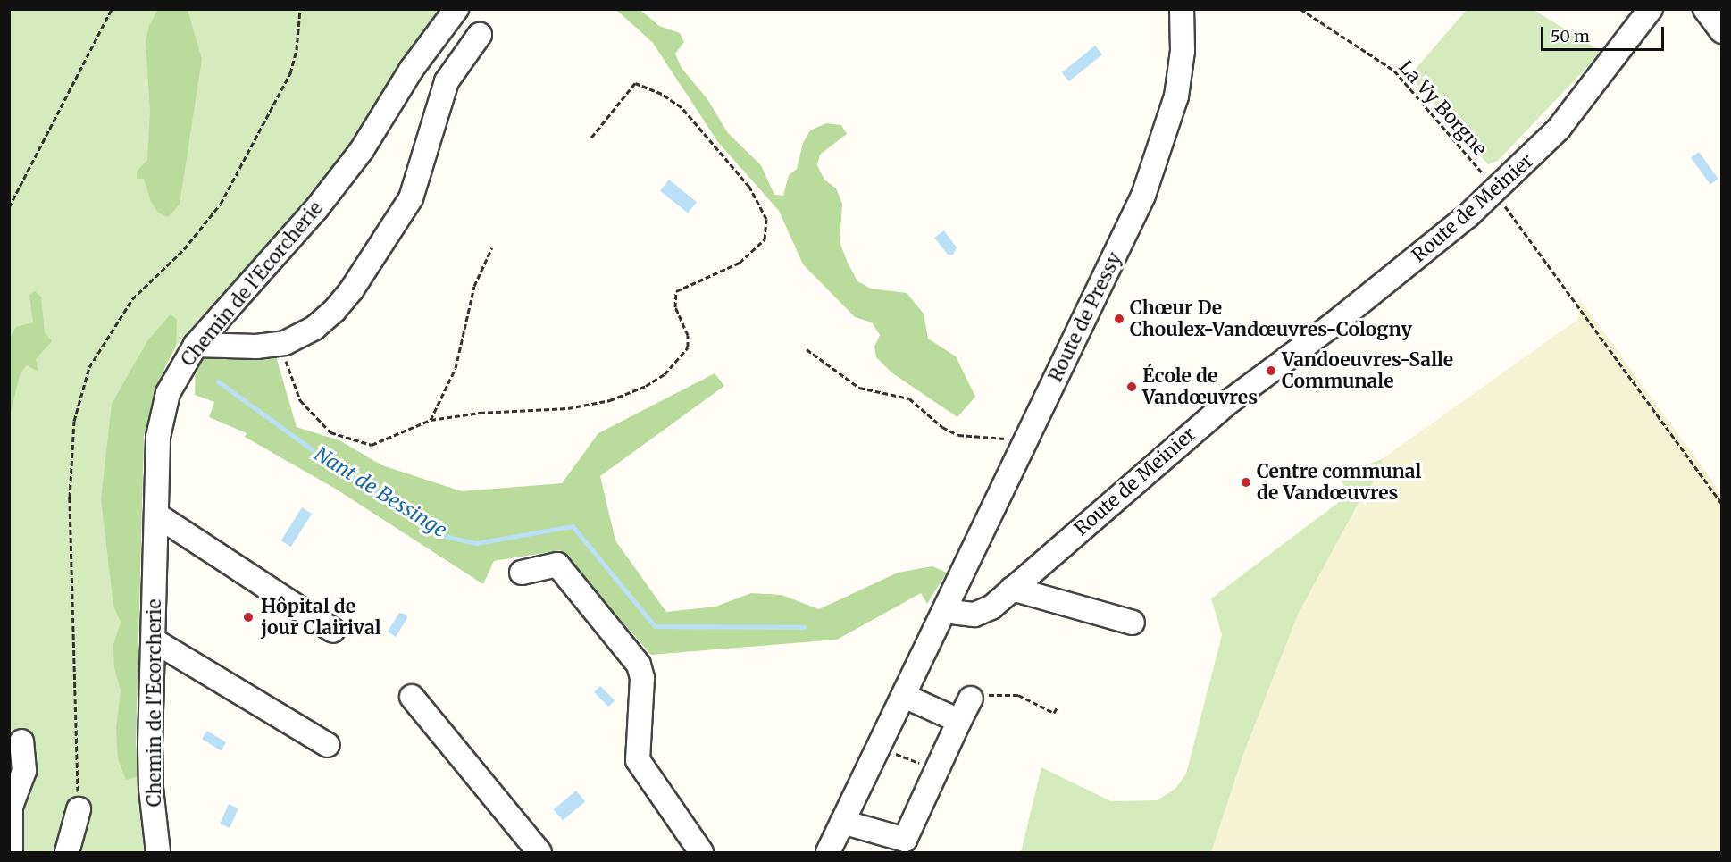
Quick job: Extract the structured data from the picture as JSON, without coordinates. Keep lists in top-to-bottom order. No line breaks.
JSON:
{"streets":{"street":["Route de Meinier","Chemin de l'Ecorcherie","Route de Pressy"],"path":["La Vy Borgne"]},"crossings":[["La Vy Borgne","Route de Meinier"],["Route de Meinier","Route de Pressy"]],"water":["Nant de Bessinge"],"places":["Chœur De Choulex-Vandœuvres-Cologny","Vandoeuvres-Salle Communale","École de Vandœuvres","Centre communal de Vandœuvres","Hôpital de jour Clairival"],"scale_bar":"50 m"}
